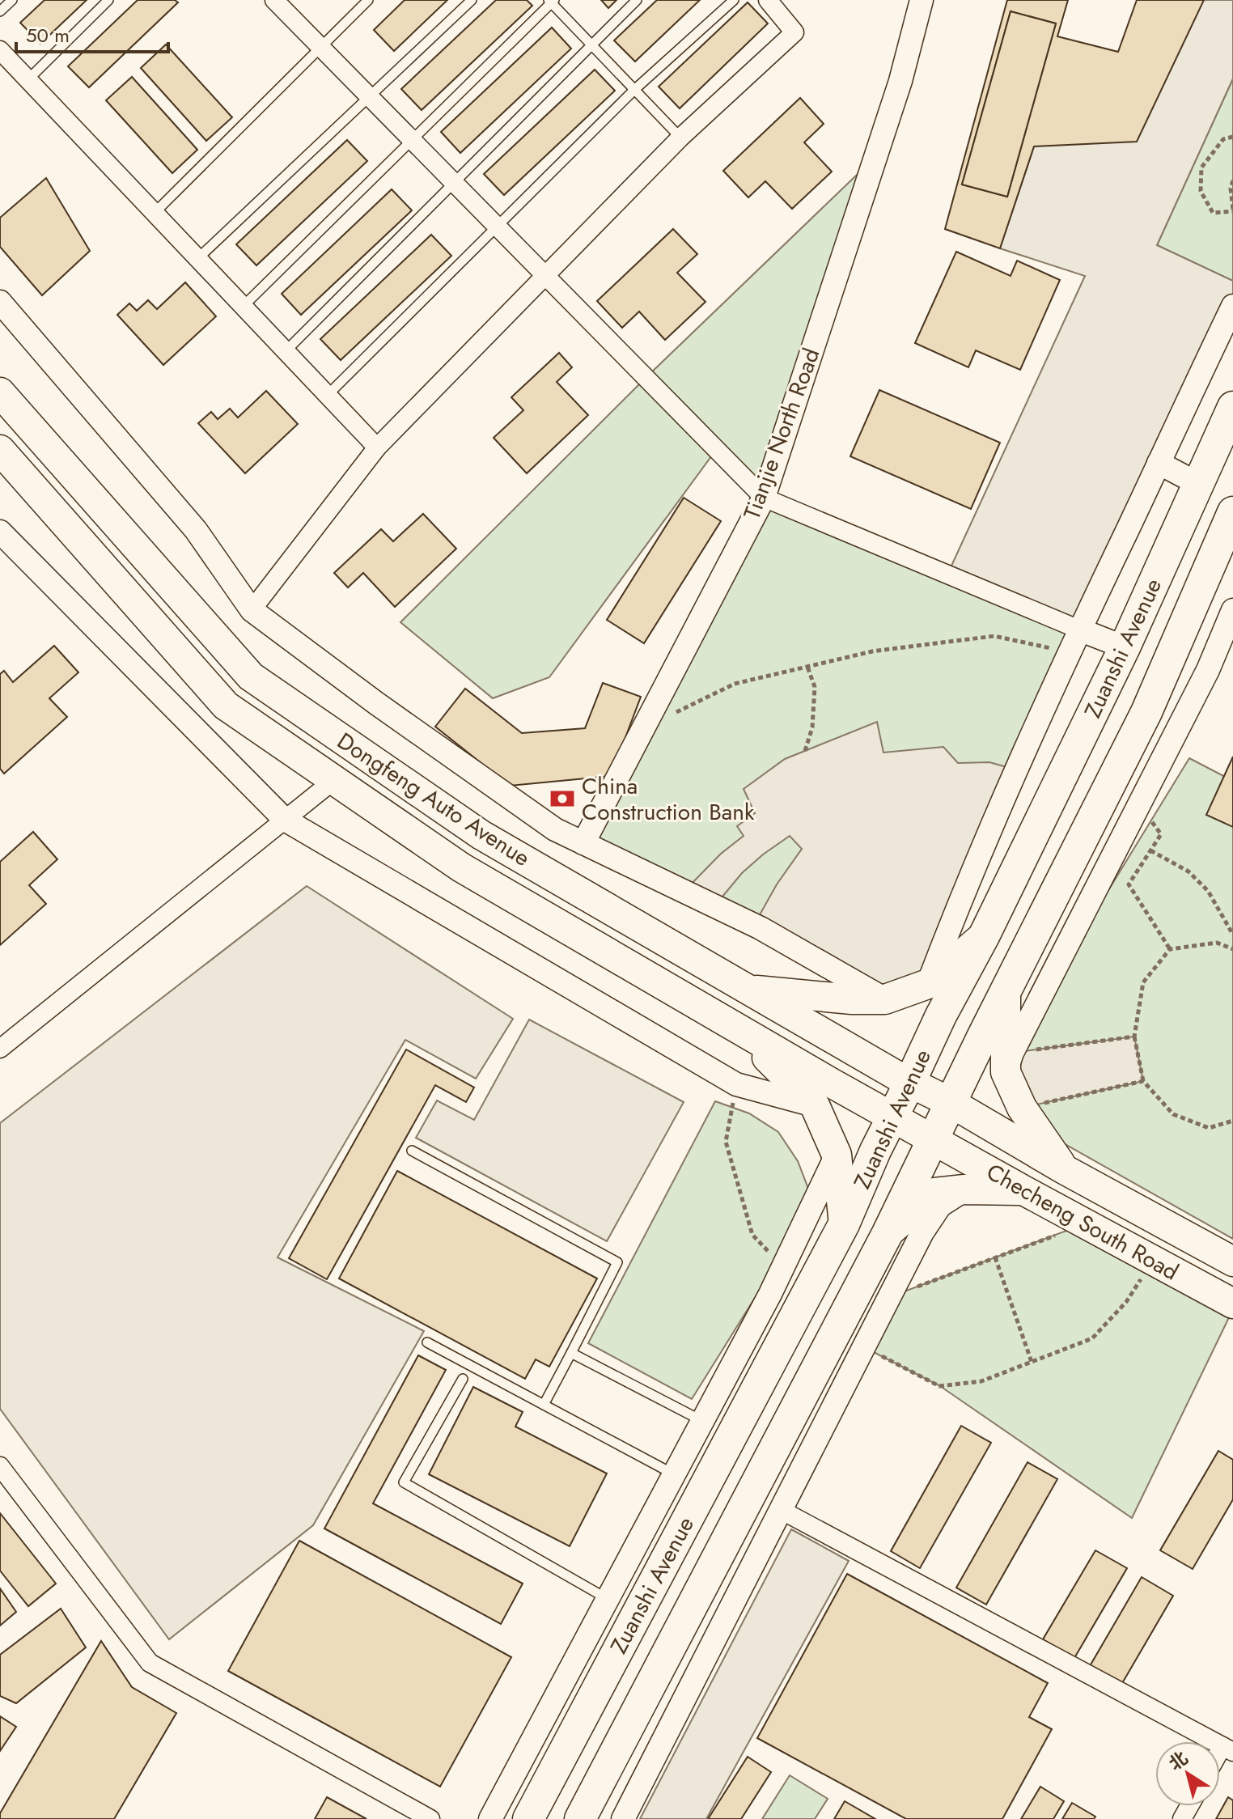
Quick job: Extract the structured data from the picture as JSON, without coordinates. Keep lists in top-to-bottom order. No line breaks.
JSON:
{"streets":{"highway":["Zuanshi Avenue"],"main road":["Dongfeng Auto Avenue","Checheng South Road"],"street":["Tianjie North Road"]},"crossings":[["Zuanshi Avenue","Dongfeng Auto Avenue"],["Zuanshi Avenue","Checheng South Road"],["Dongfeng Auto Avenue","Checheng South Road"]],"places":{"bank":["China Construction Bank"]},"scale_bar":"50 m","north":"top left"}
